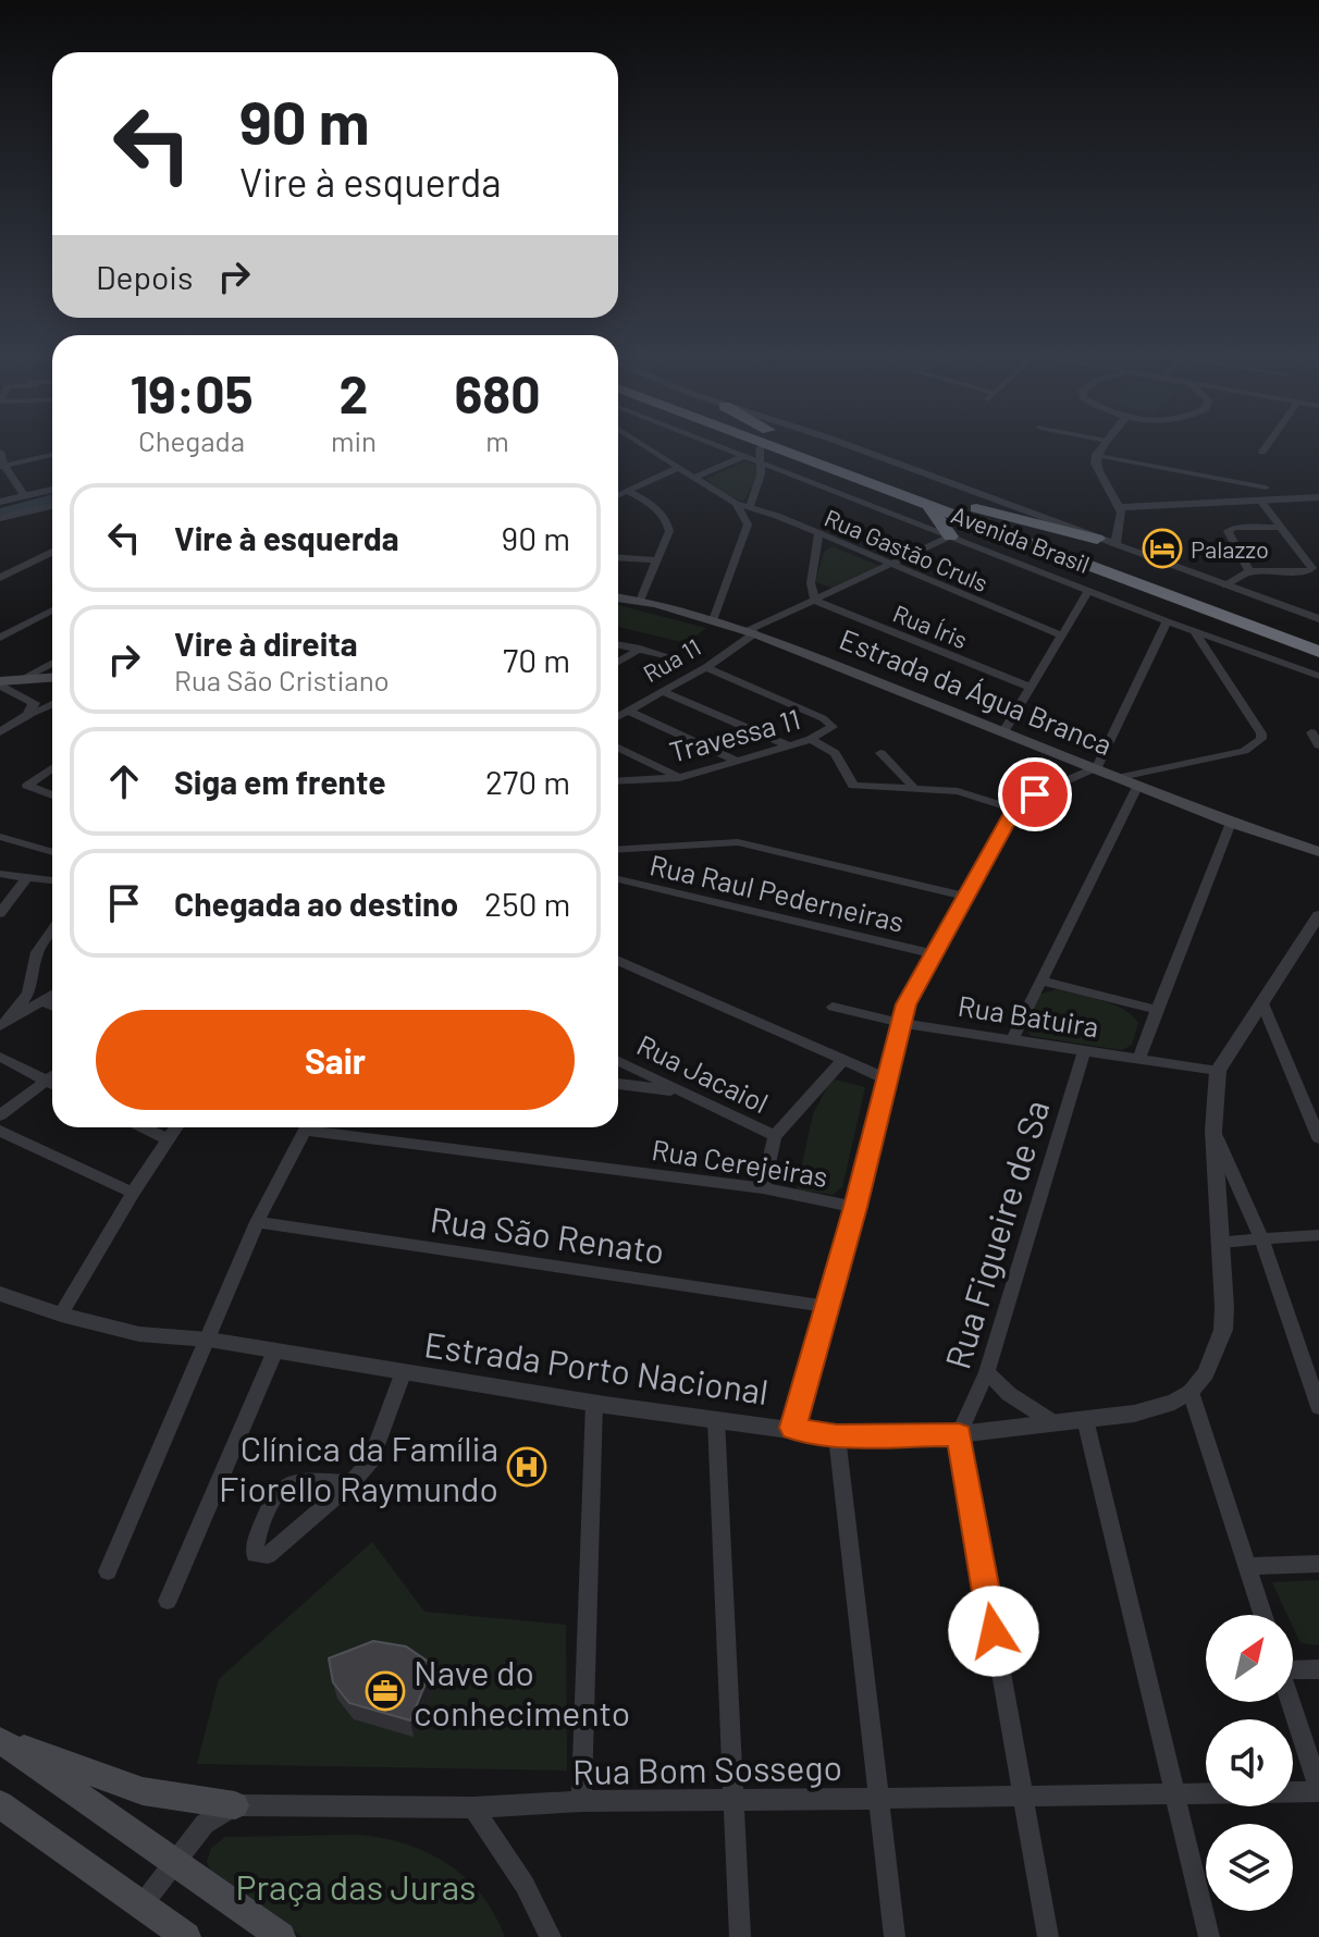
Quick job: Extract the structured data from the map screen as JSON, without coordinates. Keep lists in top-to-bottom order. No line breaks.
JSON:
{"streets":{"highway":["Avenida Brasil"],"main road":["Estrada da Água Branca"],"street":["Rua Gastão Cruls","Rua Íris","Rua 11","Travessa 11","Rua Raul Pederneiras","Rua Batuira","Rua Jacaiol","Rua Cerejeiras","Rua São Renato","Rua Figueire de Sa","Estrada Porto Nacional","Rua Bom Sossego"]},"crossings":[["Avenida Brasil","Rua 11"],["Rua Gastão Cruls","Rua 11"],["Rua Íris","Rua 11"],["Rua 11","Estrada da Água Branca"],["Rua 11","Travessa 11"],["Rua Batuira","Rua Figueire de Sa"],["Rua Figueire de Sa","Estrada Porto Nacional"]],"parks":["Praça das Juras"],"places":{"hotel":["Palazzo"],"hospital":["Clínica da Família Fiorello Raymundo"],"office":["Nave do conhecimento"]},"north":"top right","page":{"turn":["90 m","Vire à esquerda"],"then":"Depois","eta":["19:05","Chegada","2","min","680","m"],"list":[{"name":"Vire à esquerda","value":"90 m"},{"name":"Vire à direita","note":"Rua São Cristiano","value":"70 m"},{"name":"Siga em frente","value":"270 m"},{"name":"Chegada ao destino","value":"250 m"}],"buttons":"Sair"}}
